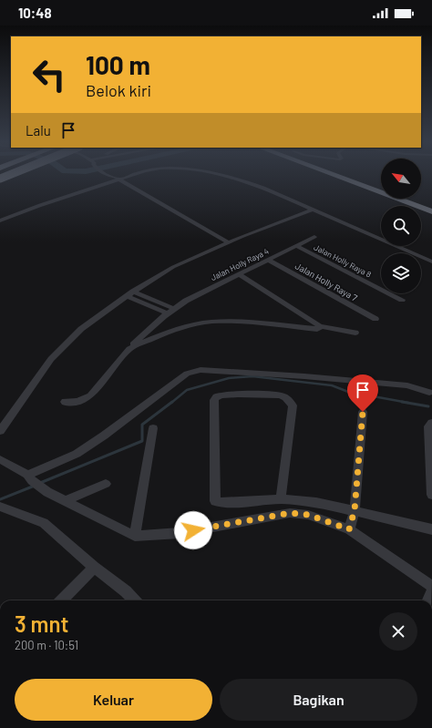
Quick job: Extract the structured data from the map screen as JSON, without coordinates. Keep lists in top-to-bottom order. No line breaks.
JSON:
{"streets":{"street":["Jalan Holly Raya 8","Jalan Holly Raya 4","Jalan Holly Raya 7"]},"crossings":[["Jalan Holly Raya 8","Jalan Holly Raya 4"],["Jalan Holly Raya 4","Jalan Holly Raya 7"]],"north":"top left","page":{"status":"10:48","turn":["100 m","Belok kiri"],"then":"Lalu","heading":["3 mnt","200 m · 10:51"],"buttons":["Keluar","Bagikan"]}}
